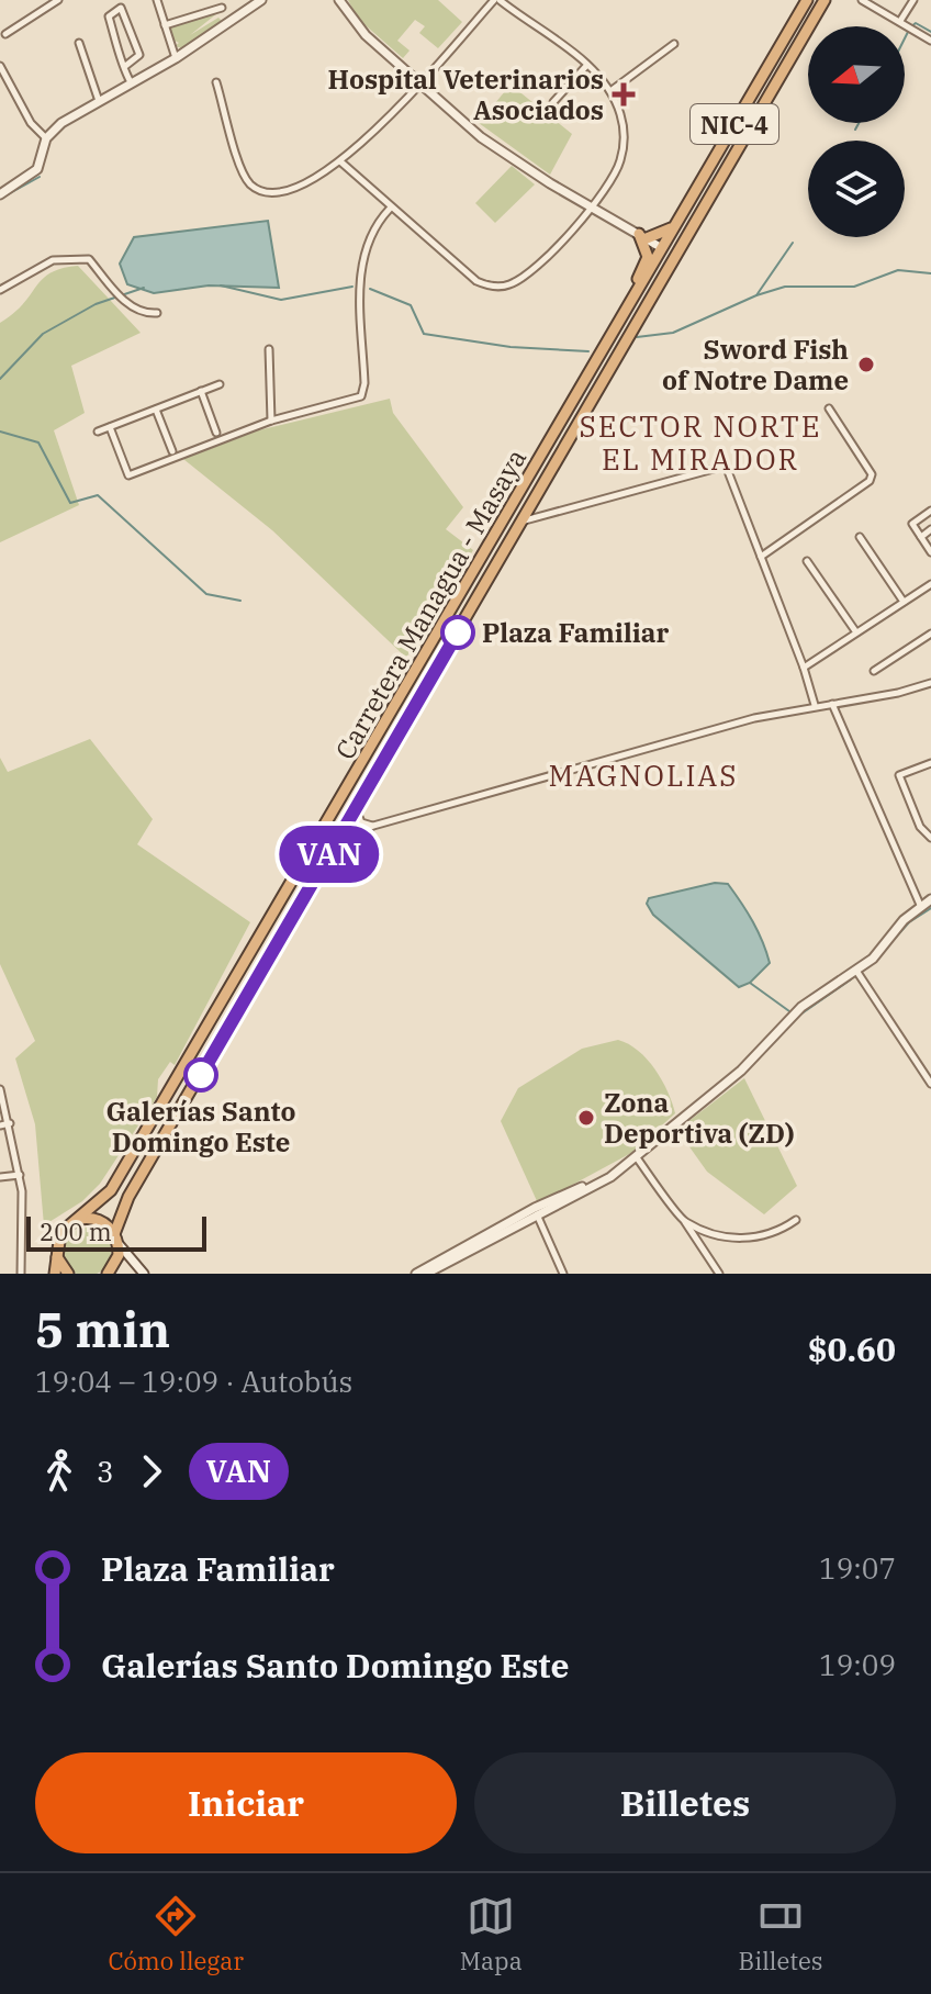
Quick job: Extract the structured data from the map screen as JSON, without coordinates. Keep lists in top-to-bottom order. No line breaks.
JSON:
{"streets":{"highway":["NIC-4","Carretera Managua - Masaya"]},"crossings":[["NIC-4","Carretera Managua - Masaya"]],"districts":["SECTOR NORTE EL MIRADOR","MAGNOLIAS"],"places":{"health":["Hospital Veterinarios Asociados"],"other":["Sword Fish of Notre Dame","Plaza Familiar","Galerías Santo Domingo Este","Zona Deportiva (ZD)"]},"lines":["bus line VAN"],"scale_bar":"200 m","north":"left","page":{"on_map":"VAN","scale":"200 m","heading":["5 min","19:04 – 19:09 · Autobús","$0.60"],"legs":["3","VAN"],"list":[{"name":"Plaza Familiar","value":"19:07"},{"name":"Galerías Santo Domingo Este","value":"19:09"}],"buttons":["Iniciar","Billetes"],"tabs":["Cómo llegar","Mapa","Billetes"]}}
